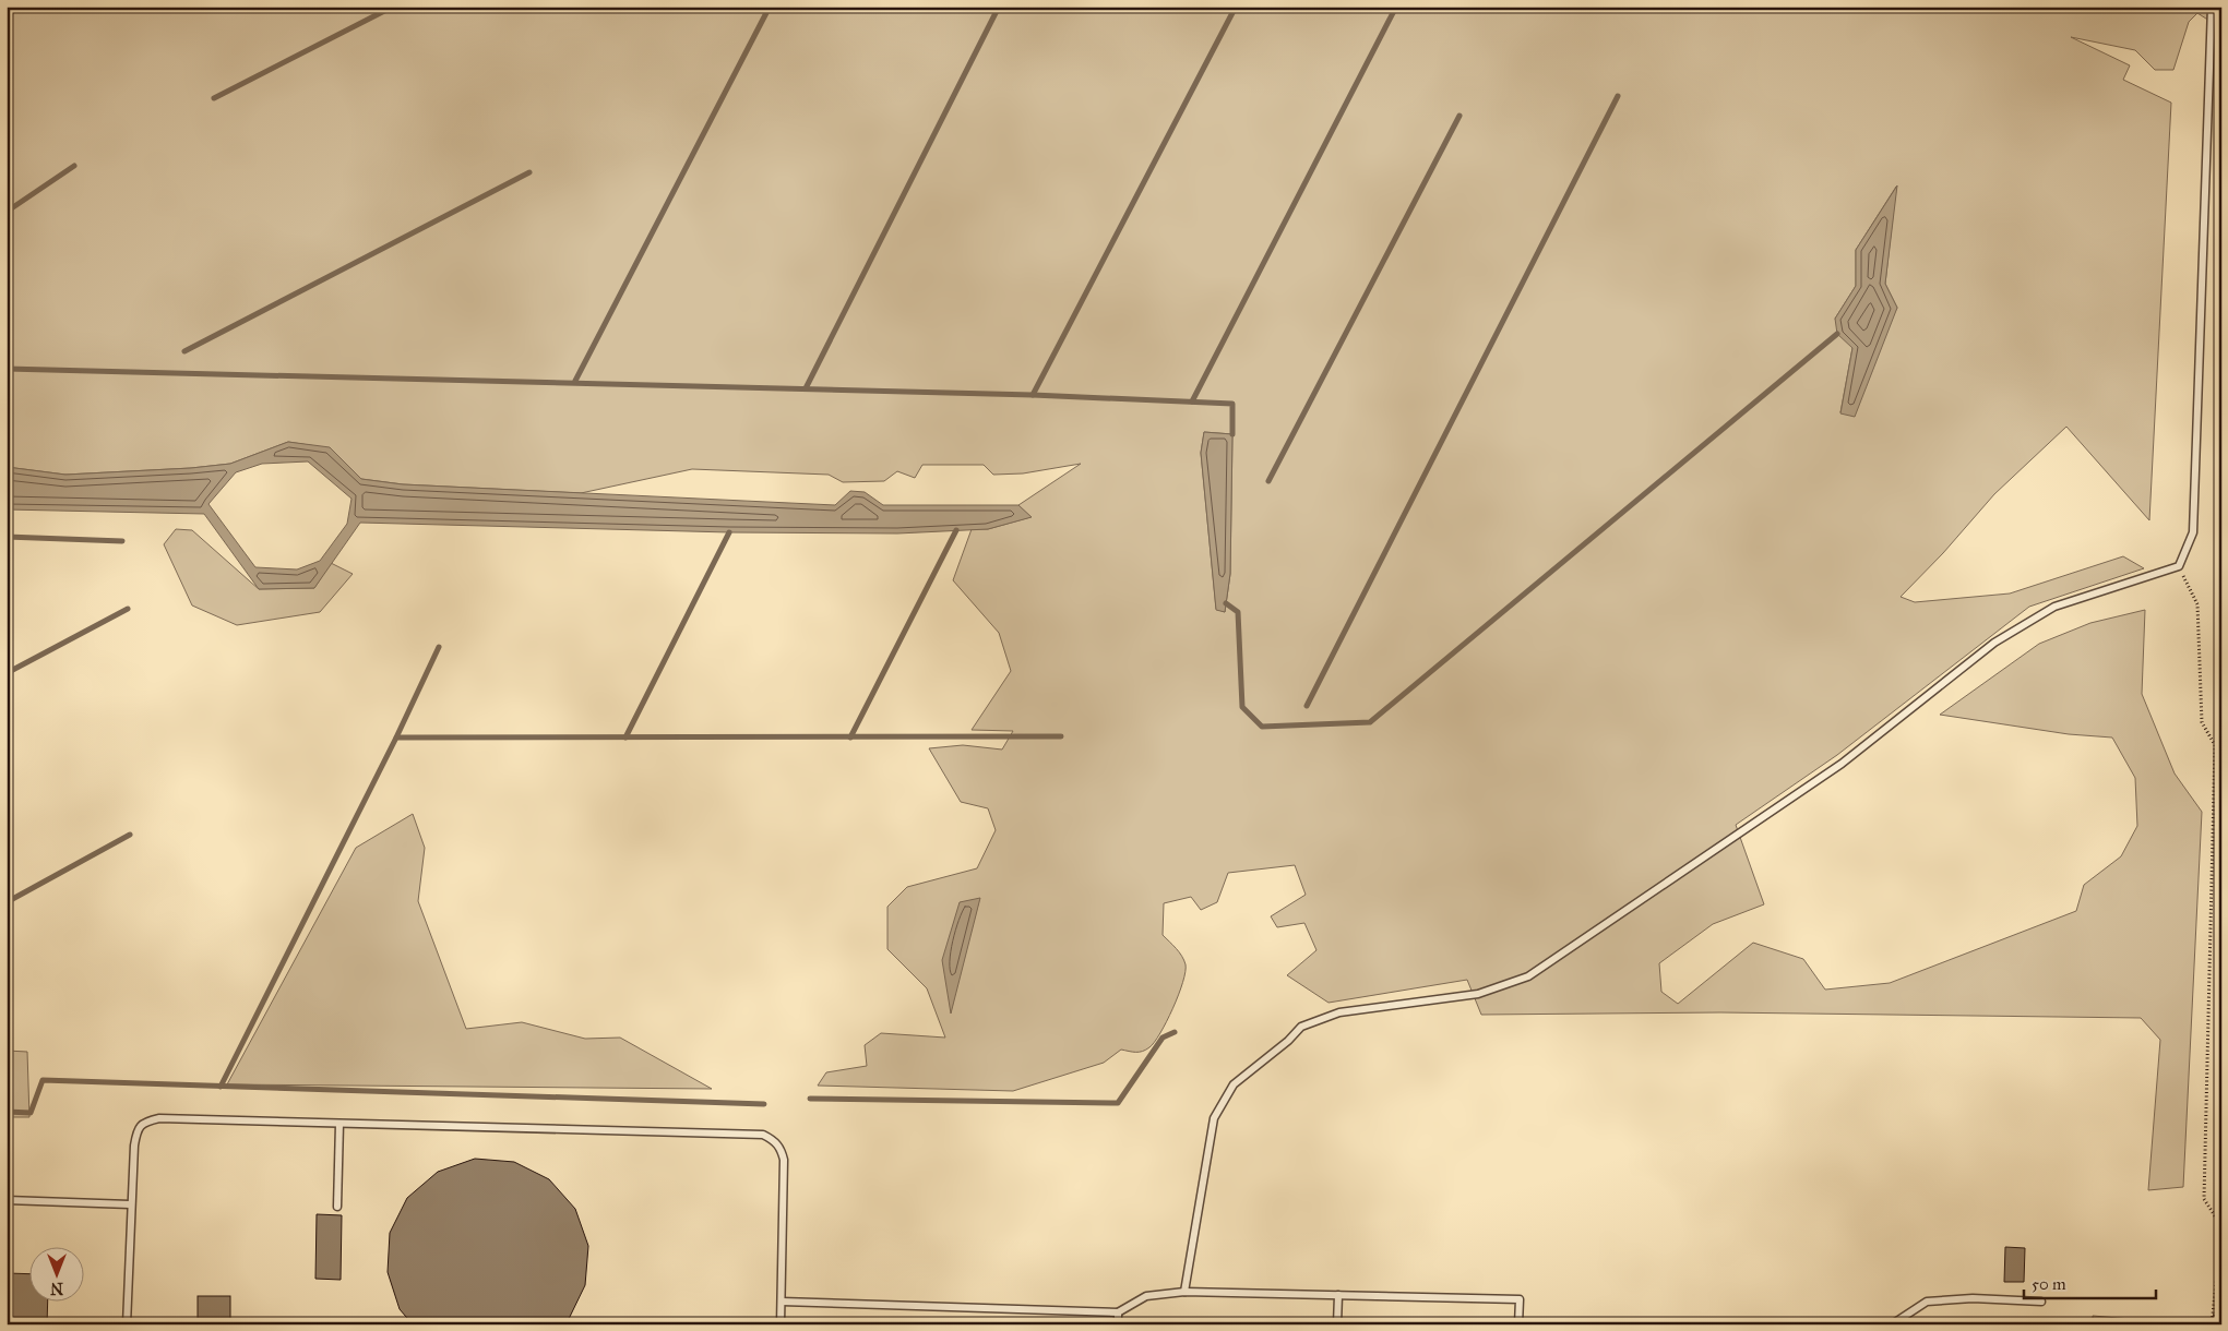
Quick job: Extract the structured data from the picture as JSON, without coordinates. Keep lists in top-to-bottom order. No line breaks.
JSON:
{"scale_bar":"50 m","north":"bottom"}
